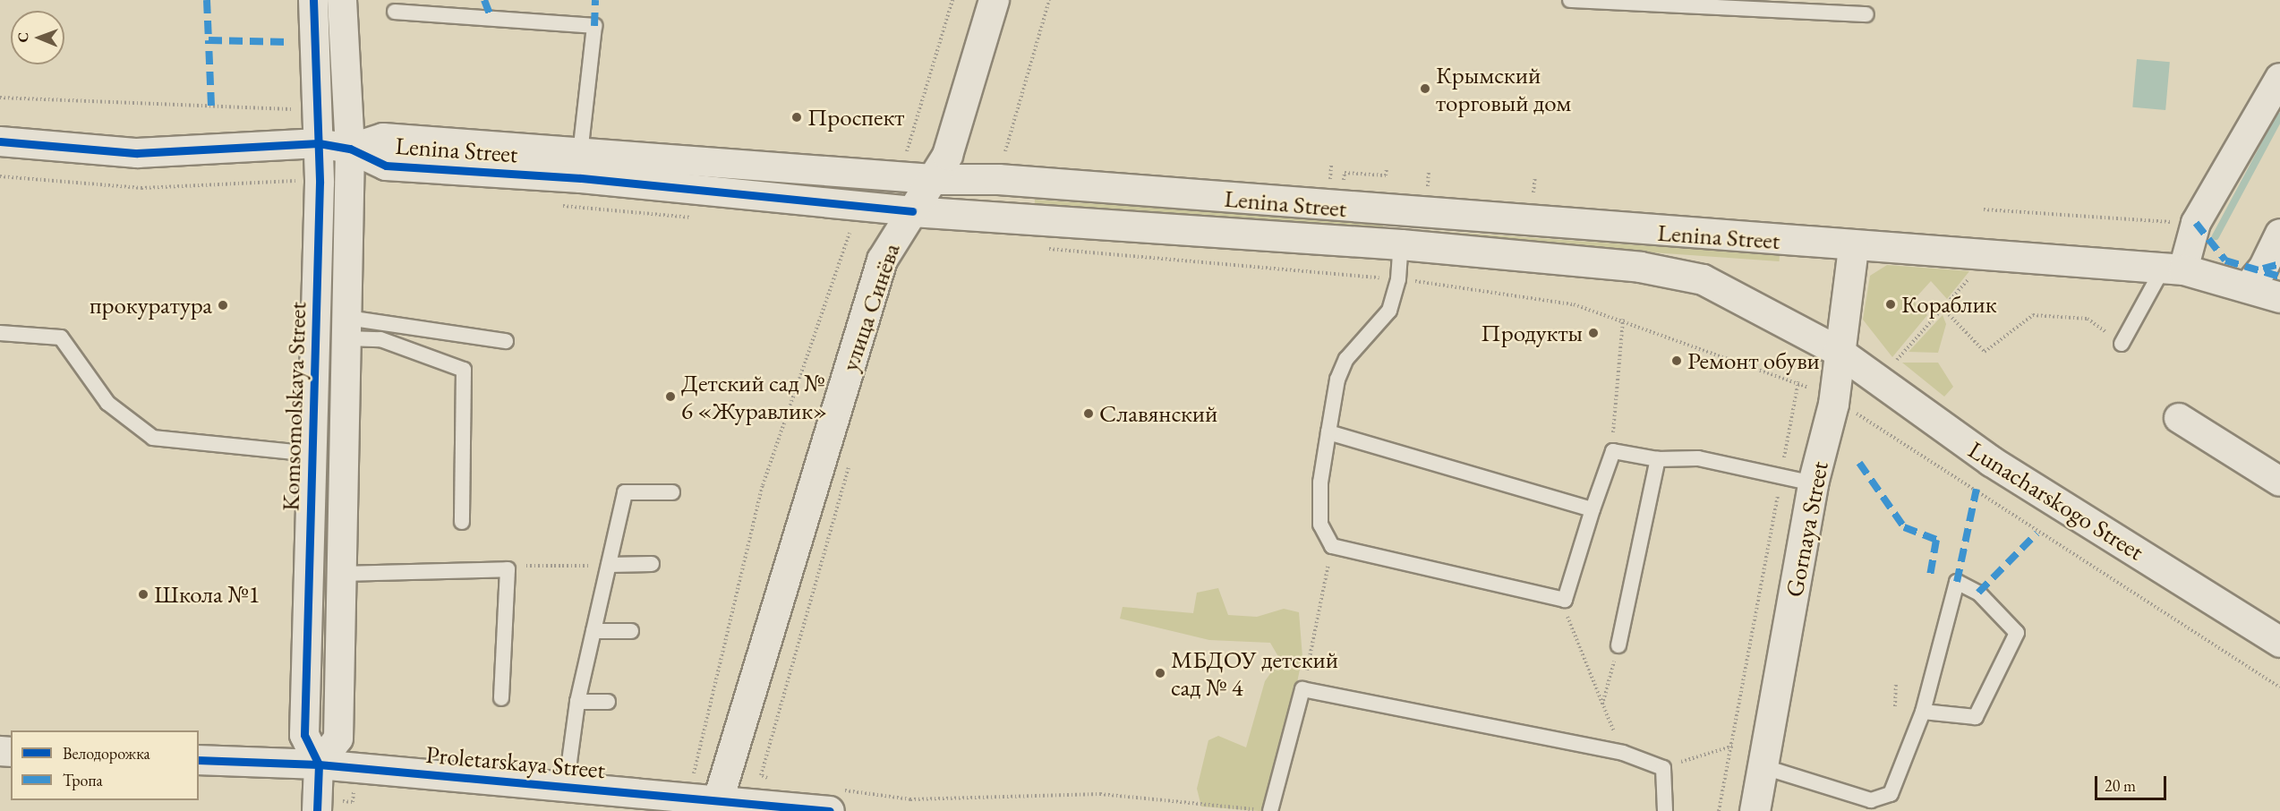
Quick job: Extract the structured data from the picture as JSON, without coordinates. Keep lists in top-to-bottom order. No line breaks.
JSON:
{"streets":{"main road":["Lenina Street","улица Синёва","Lunacharskogo Street","Gornaya Street"],"street":["Komsomolskaya Street","Proletarskaya Street"]},"crossings":[["Lenina Street","улица Синёва"],["Lenina Street","Komsomolskaya Street"],["Lenina Street","Lunacharskogo Street"],["Lenina Street","Gornaya Street"],["улица Синёва","Proletarskaya Street"],["Komsomolskaya Street","Proletarskaya Street"],["Lunacharskogo Street","Gornaya Street"]],"places":["Крымский торговый дом","Проспект","Кораблик","прокуратура","Продукты","Ремонт обуви","Детский сад № 6 «Журавлик»","Славянский","Школа №1","МБДОУ детский сад № 4"],"legend":["Велодорожка","Тропа"],"scale_bar":"20 m","north":"left"}
